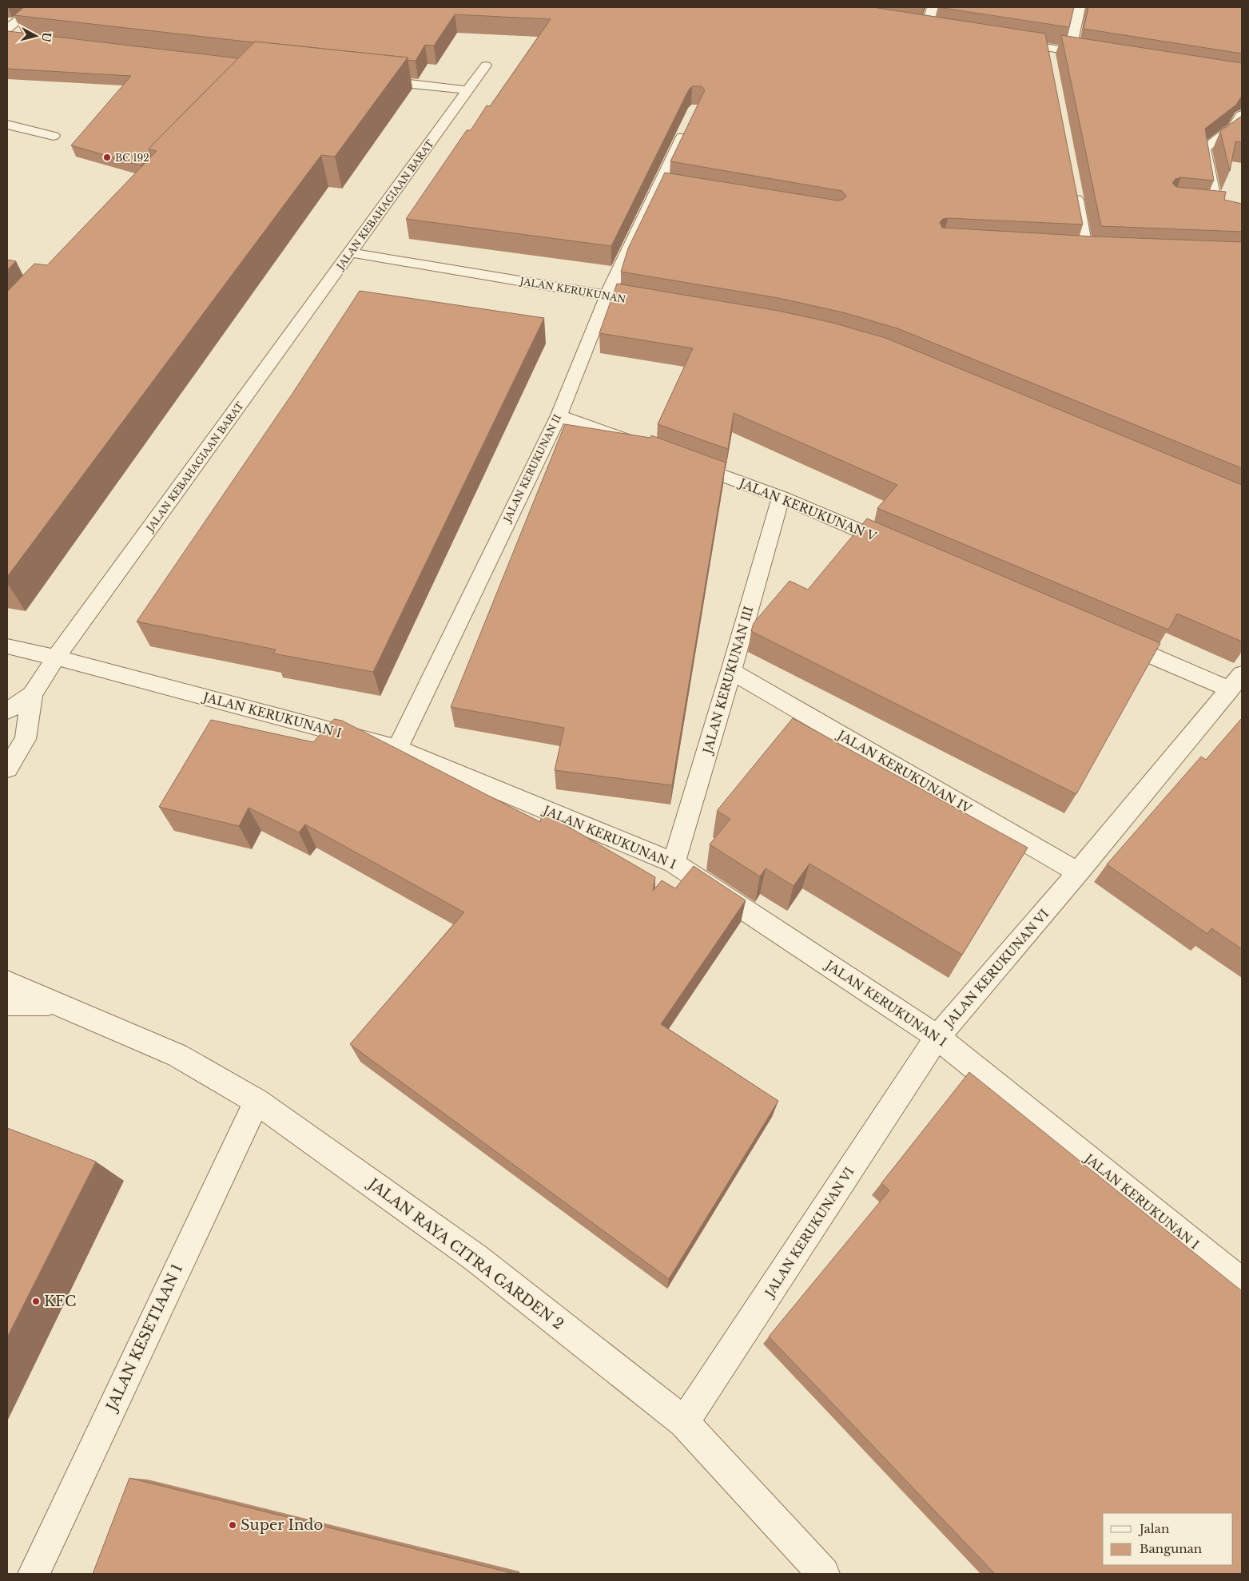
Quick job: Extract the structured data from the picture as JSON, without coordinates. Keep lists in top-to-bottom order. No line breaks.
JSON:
{"streets":{"street":["JALAN KEBAHAGIAAN BARAT","JALAN KERUKUNAN","JALAN KERUKUNAN II","JALAN KERUKUNAN V","JALAN KERUKUNAN III","JALAN KERUKUNAN I","JALAN KERUKUNAN IV","JALAN KERUKUNAN VI","JALAN RAYA CITRA GARDEN 2","JALAN KESETIAAN 1"]},"crossings":[["JALAN KEBAHAGIAAN BARAT","JALAN KERUKUNAN"],["JALAN KEBAHAGIAAN BARAT","JALAN KERUKUNAN I"],["JALAN KERUKUNAN","JALAN KERUKUNAN II"],["JALAN KERUKUNAN II","JALAN KERUKUNAN I"],["JALAN KERUKUNAN V","JALAN KERUKUNAN III"],["JALAN KERUKUNAN III","JALAN KERUKUNAN I"],["JALAN KERUKUNAN III","JALAN KERUKUNAN IV"],["JALAN KERUKUNAN I","JALAN KERUKUNAN VI"],["JALAN KERUKUNAN IV","JALAN KERUKUNAN VI"],["JALAN KERUKUNAN VI","JALAN RAYA CITRA GARDEN 2"],["JALAN RAYA CITRA GARDEN 2","JALAN KESETIAAN 1"]],"places":["BC 192","KFC","Super Indo"],"legend":["Jalan","Bangunan"],"north":"right"}
